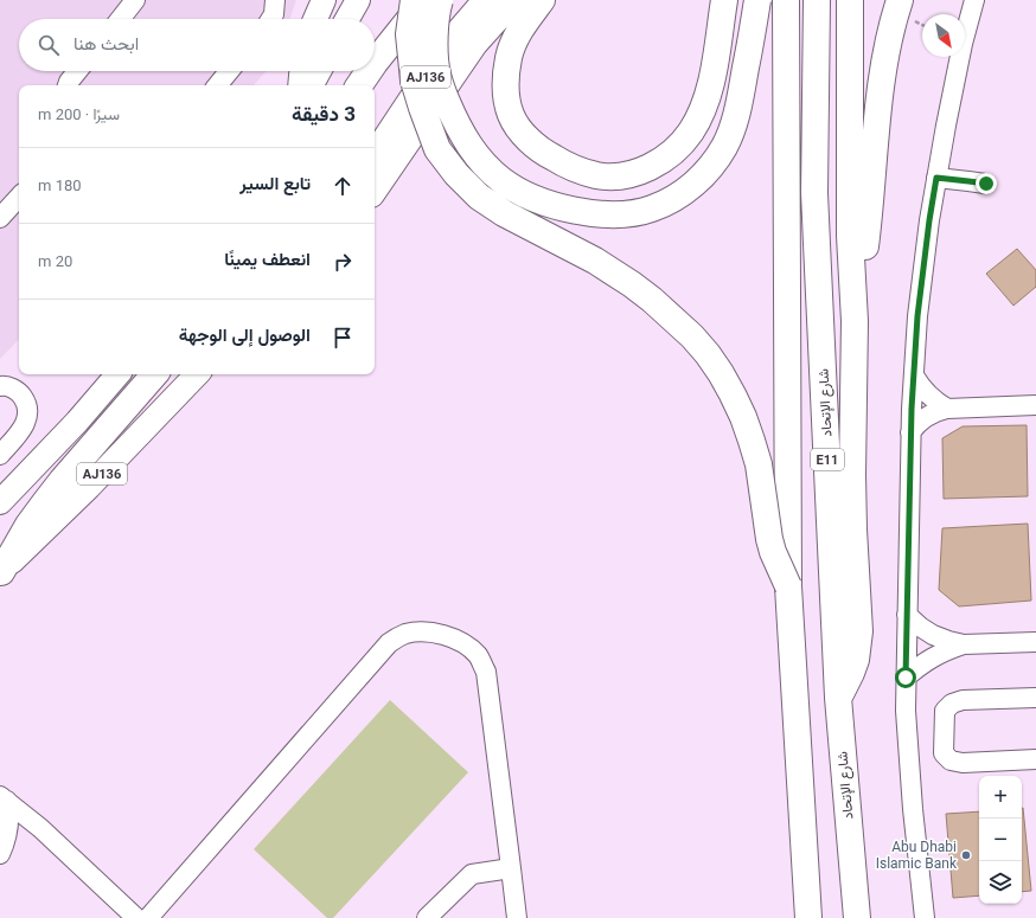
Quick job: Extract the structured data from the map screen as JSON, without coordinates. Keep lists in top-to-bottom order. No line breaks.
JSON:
{"streets":{"highway":["شارع الإتحاد","E11"],"main road":["AJ136"]},"places":["Abu Dhabi Islamic Bank"],"north":"bottom right","page":{"search":"ابحث هنا","heading":["3 دقيقة","سيرًا · 200 m"],"list":[["تابع السير","180 m"],["انعطف يمينًا","20 m"],"الوصول إلى الوجهة"],"map_buttons":["+","−"]}}
